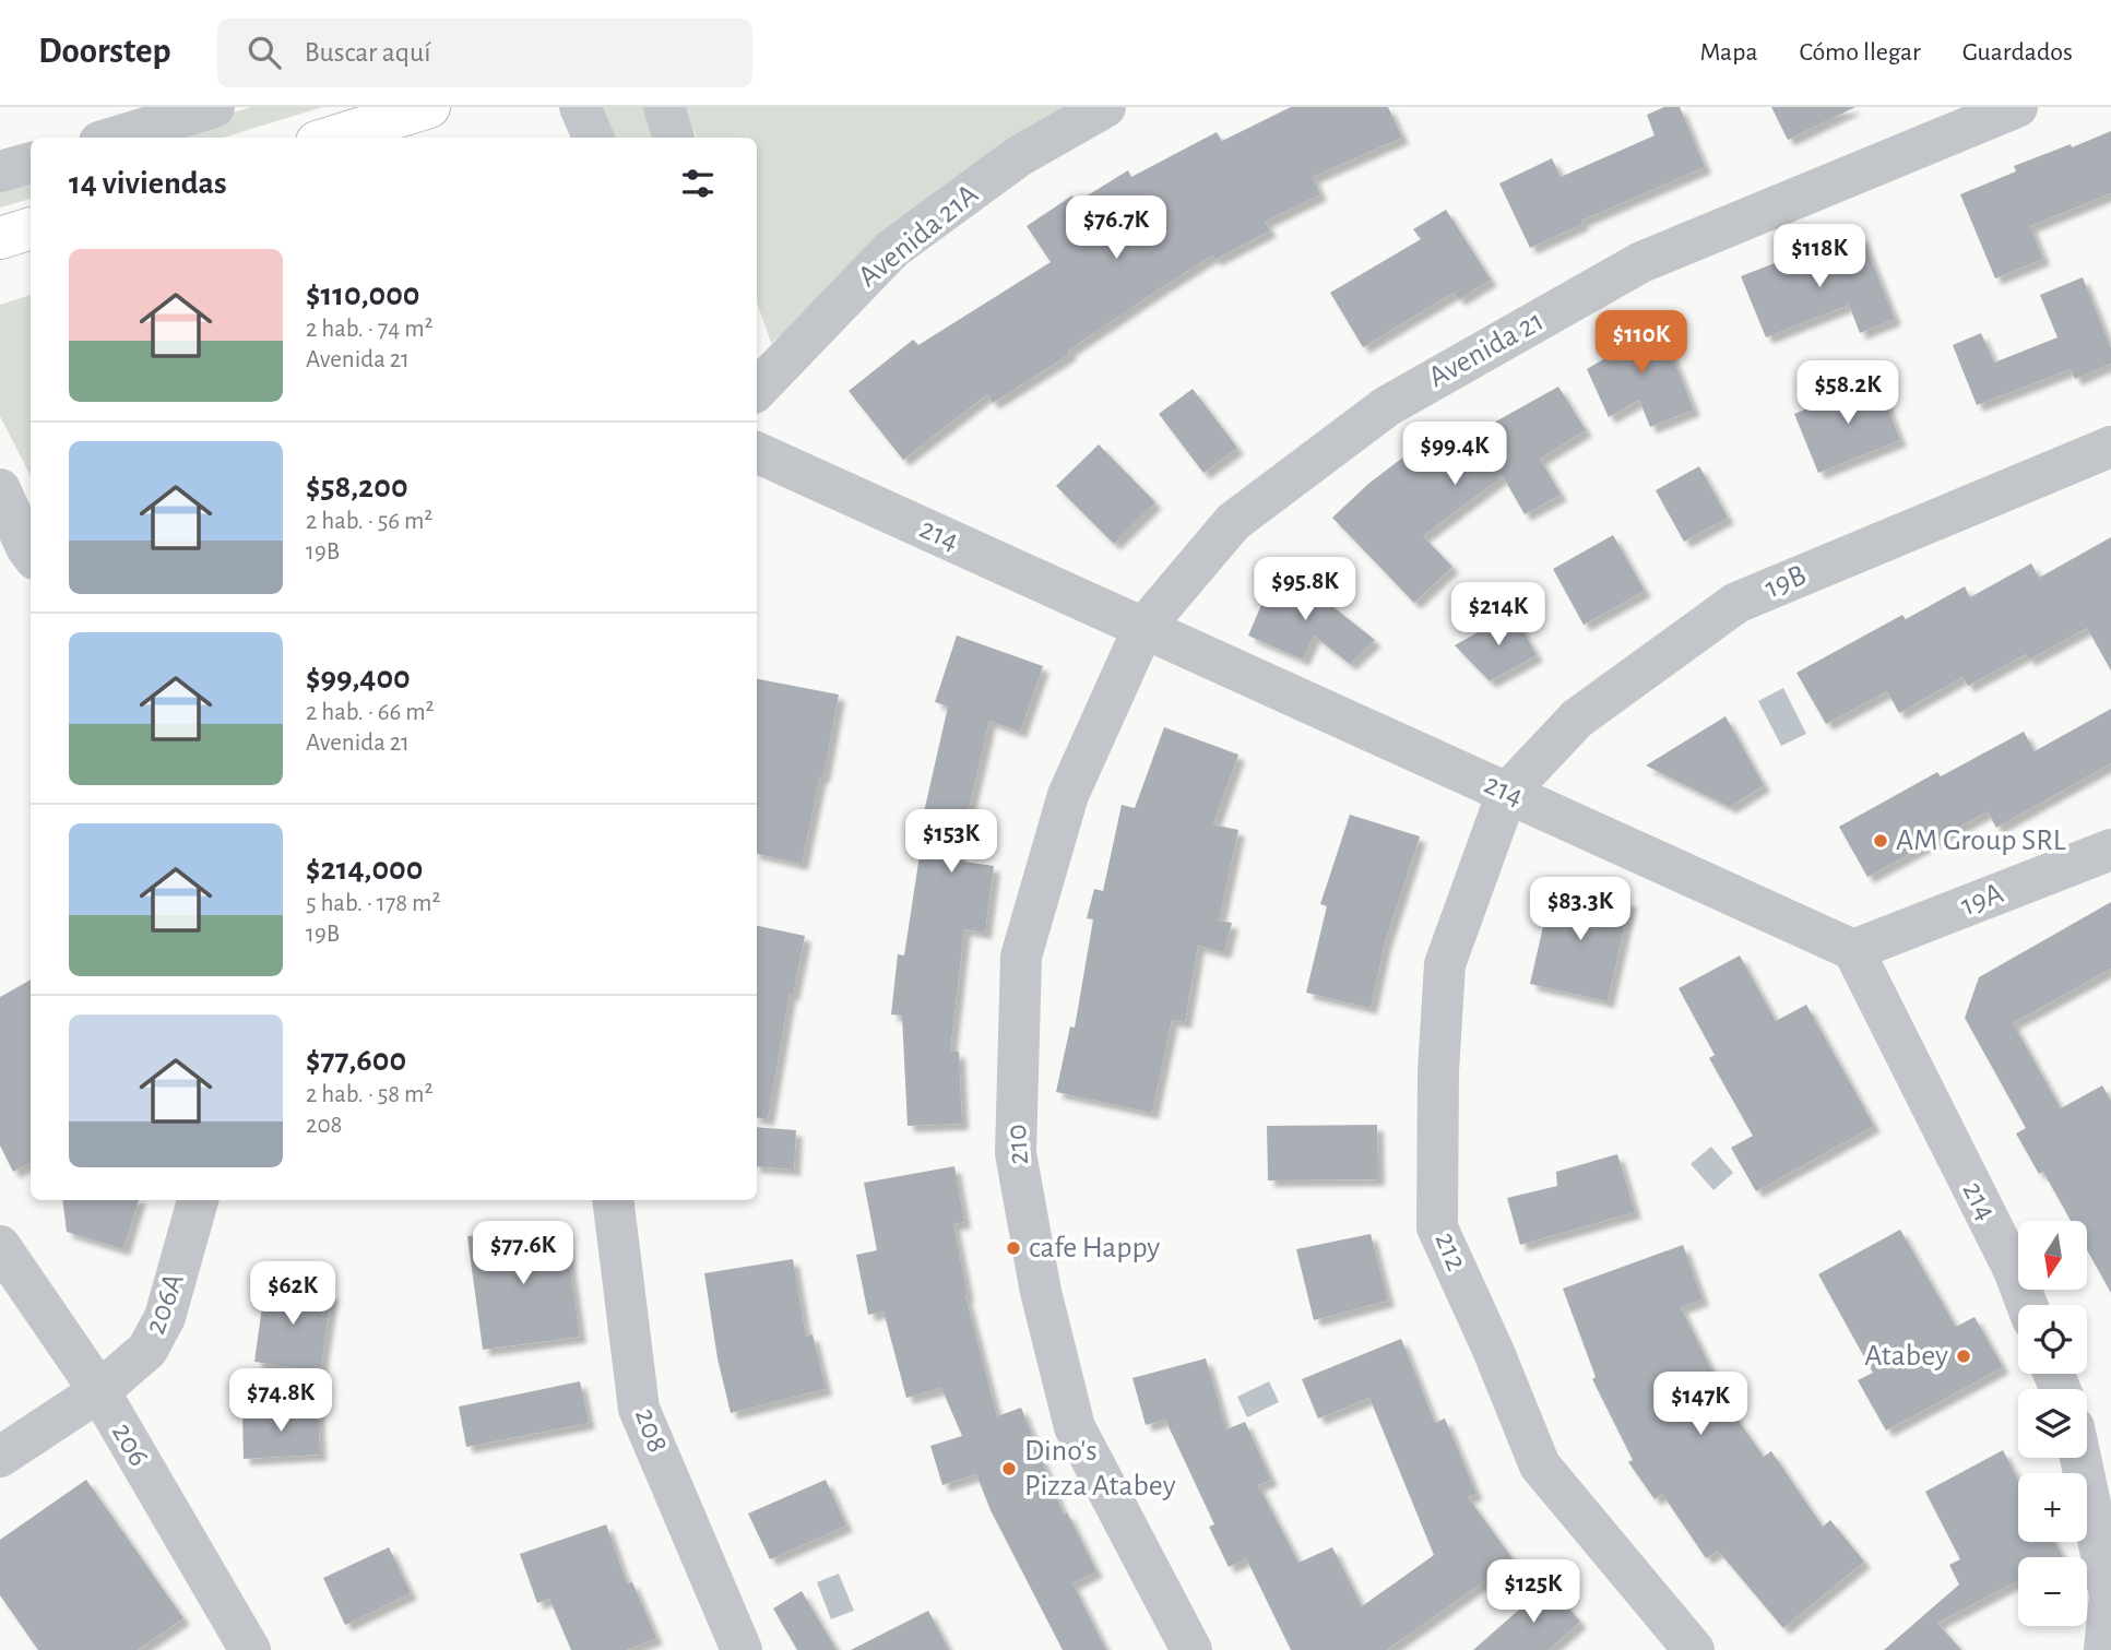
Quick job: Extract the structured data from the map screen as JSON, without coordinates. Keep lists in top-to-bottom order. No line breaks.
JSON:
{"streets":{"street":["Avenida 21A","Avenida 21","214","19B","19A","210","212","206A","208","206"]},"crossings":[["Avenida 21","214"],["Avenida 21","210"],["214","19B"],["214","19A"],["214","210"],["214","212"],["19B","212"],["206A","206"]],"places":["AM Group SRL","cafe Happy","Atabey","Dino's Pizza Atabey"],"north":"bottom","page":{"header":"Doorstep","search":"Buscar aquí","nav":["Mapa","Cómo llegar","Guardados"],"heading":"14 viviendas","price":["$76.7K","$118K","$110K","$58.2K","$99.4K","$95.8K","$214K","$153K","$83.3K","$77.6K","$62K","$74.8K","$147K","$125K"],"list":[{"name":"$110,000","note":"2 hab. · 74 m² · Avenida 21"},{"name":"$58,200","note":"2 hab. · 56 m² · 19B"},{"name":"$99,400","note":"2 hab. · 66 m² · Avenida 21"},{"name":"$214,000","note":"5 hab. · 178 m² · 19B"},{"name":"$77,600","note":"2 hab. · 58 m² · 208"}],"map_buttons":["+","−"]}}
